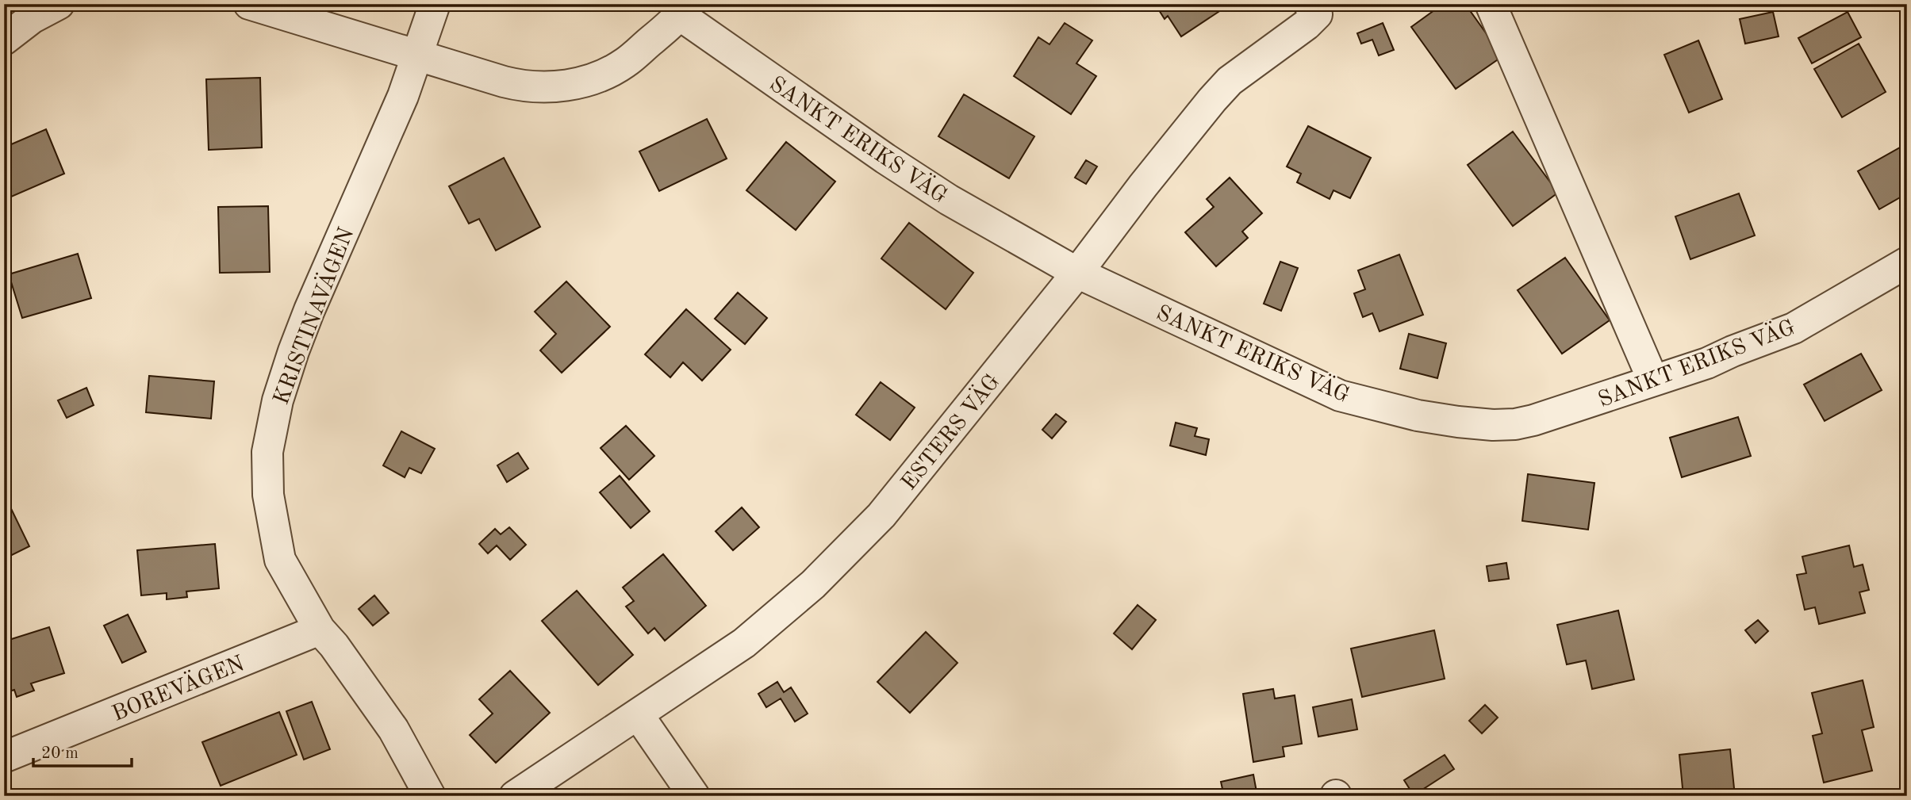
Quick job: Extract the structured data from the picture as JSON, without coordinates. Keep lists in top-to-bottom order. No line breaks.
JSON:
{"streets":{"street":["SANKT ERIKS VÄG","KRISTINAVÄGEN","ESTERS VÄG","BOREVÄGEN"]},"crossings":[["SANKT ERIKS VÄG","ESTERS VÄG"],["KRISTINAVÄGEN","BOREVÄGEN"]],"scale_bar":"20 m"}
